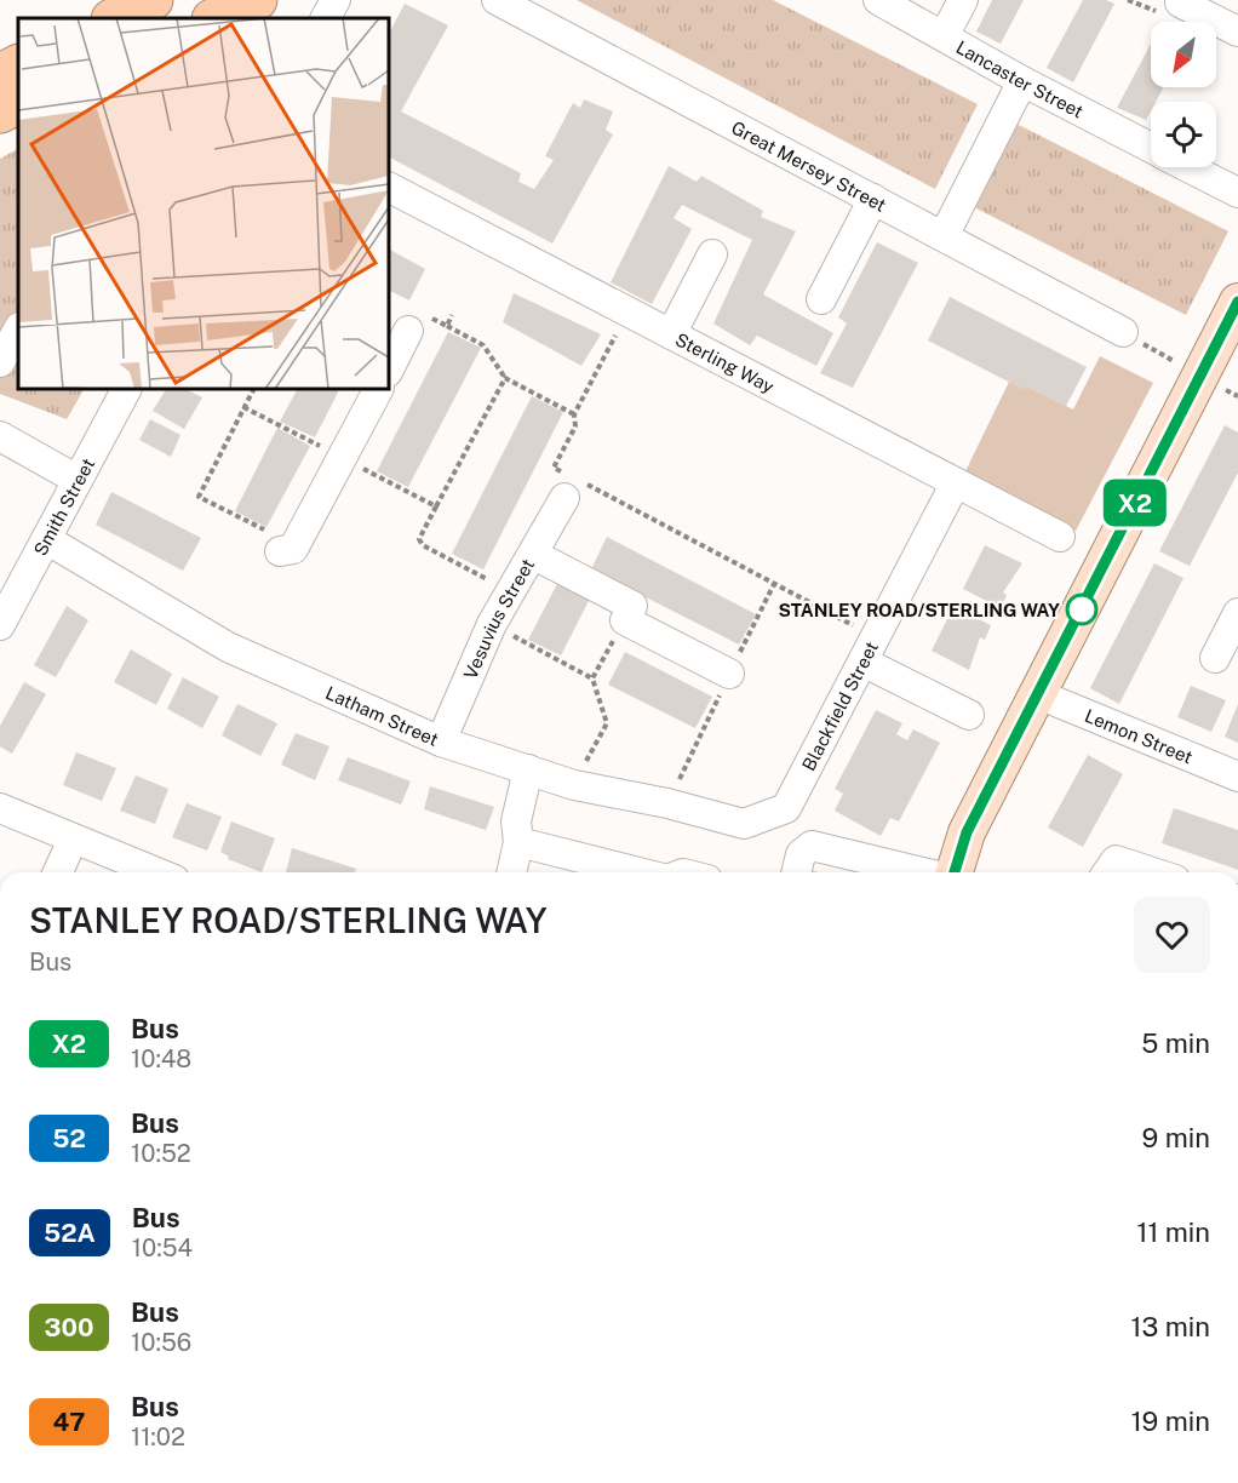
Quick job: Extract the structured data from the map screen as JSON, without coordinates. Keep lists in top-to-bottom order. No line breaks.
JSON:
{"streets":{"street":["Lancaster Street","Great Mersey Street","Sterling Way","Smith Street","Vesuvius Street","Blackfield Street","Latham Street","Lemon Street"]},"crossings":[["Sterling Way","Blackfield Street"],["Smith Street","Latham Street"],["Vesuvius Street","Latham Street"],["Blackfield Street","Latham Street"]],"places":["STANLEY ROAD/STERLING WAY"],"lines":["bus line X2"],"north":"bottom left","page":{"on_map":"X2","heading":["STANLEY ROAD/STERLING WAY","Bus"],"list":[{"mark":"X2","name":"Bus","note":"10:48","value":"5 min"},{"mark":"52","name":"Bus","note":"10:52","value":"9 min"},{"mark":"52A","name":"Bus","note":"10:54","value":"11 min"},{"mark":"300","name":"Bus","note":"10:56","value":"13 min"},{"mark":"47","name":"Bus","note":"11:02","value":"19 min"}]}}
